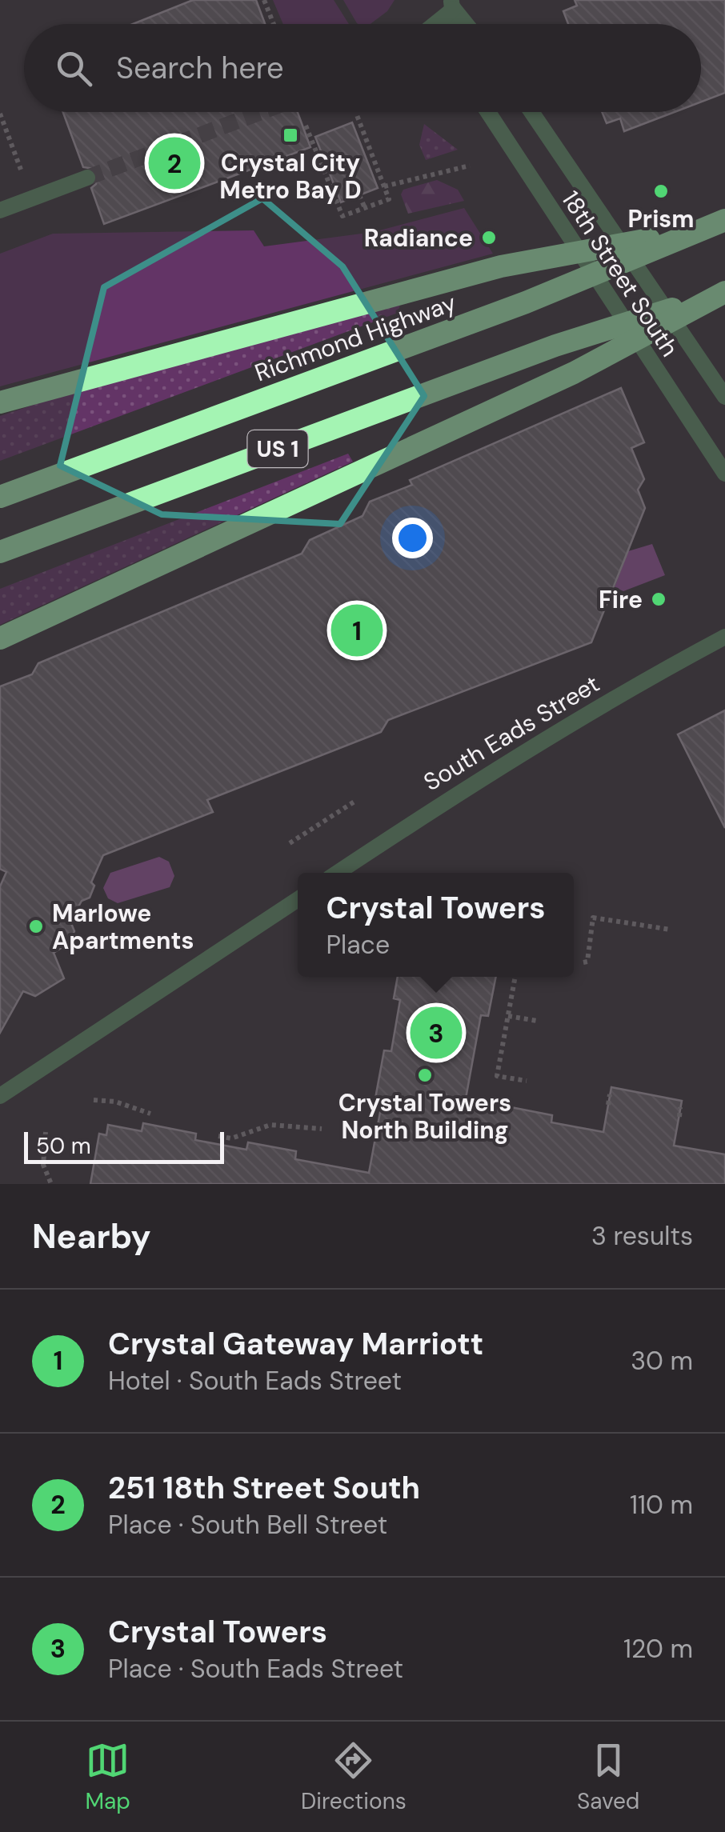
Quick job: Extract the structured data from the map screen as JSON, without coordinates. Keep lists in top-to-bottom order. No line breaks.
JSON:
{"streets":{"highway":["Richmond Highway","US 1"],"street":["18th Street South","South Eads Street"]},"places":{"transit":["Crystal City Metro Bay D"],"other":["Prism","Radiance","Fire","Marlowe Apartments","Crystal Towers North Building"]},"scale_bar":"50 m","page":{"search":"Search here","pins":["2","1","3"],"popup":["Crystal Towers","Place"],"scale":"50 m","heading":["Nearby","3 results"],"list":[{"mark":"1","name":"Crystal Gateway Marriott","note":"Hotel · South Eads Street","value":"30 m"},{"mark":"2","name":"251 18th Street South","note":"Place · South Bell Street","value":"110 m"},{"mark":"3","name":"Crystal Towers","note":"Place · South Eads Street","value":"120 m"}],"nav":["Map","Directions","Saved"]}}
